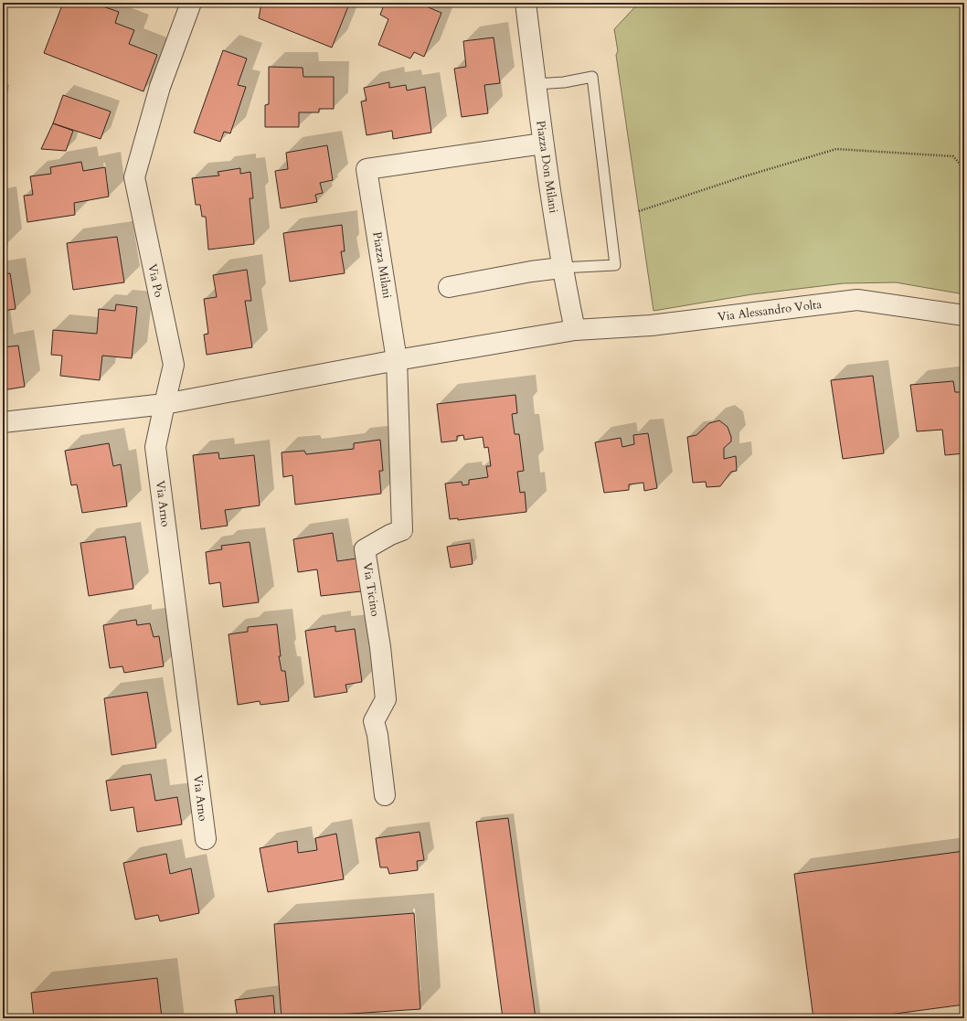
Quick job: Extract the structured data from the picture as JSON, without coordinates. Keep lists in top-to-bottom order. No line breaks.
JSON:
{"streets":{"street":["Piazza Don Milani","Piazza Milani","Via Po","Via Alessandro Volta","Via Arno","Via Ticino"]},"crossings":[["Piazza Don Milani","Piazza Milani"],["Piazza Don Milani","Via Alessandro Volta"],["Piazza Milani","Via Ticino"],["Via Po","Via Arno"]]}
